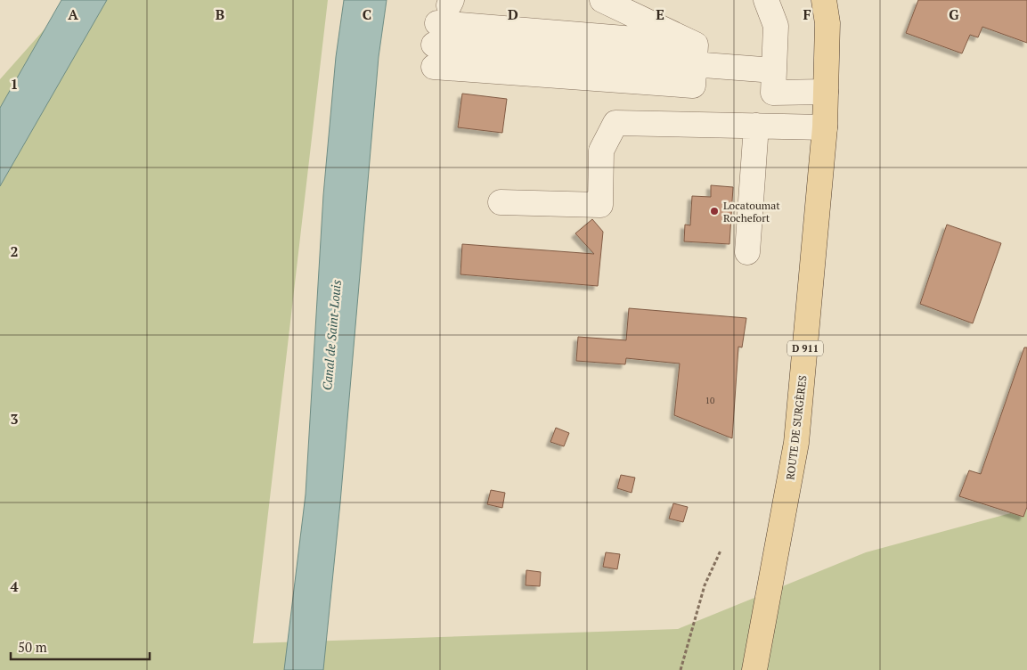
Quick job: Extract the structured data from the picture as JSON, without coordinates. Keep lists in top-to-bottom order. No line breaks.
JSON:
{"streets":{"main road":["D 911","ROUTE DE SURGÈRES"]},"crossings":[["D 911","ROUTE DE SURGÈRES"]],"water":["Canal de Saint-Louis"],"places":["Locatoumat Rochefort"],"house_numbers":["10"],"scale_bar":"50 m","grid":{"columns":["A","B","C","D","E","F","G"],"rows":["1","2","3","4"]}}
